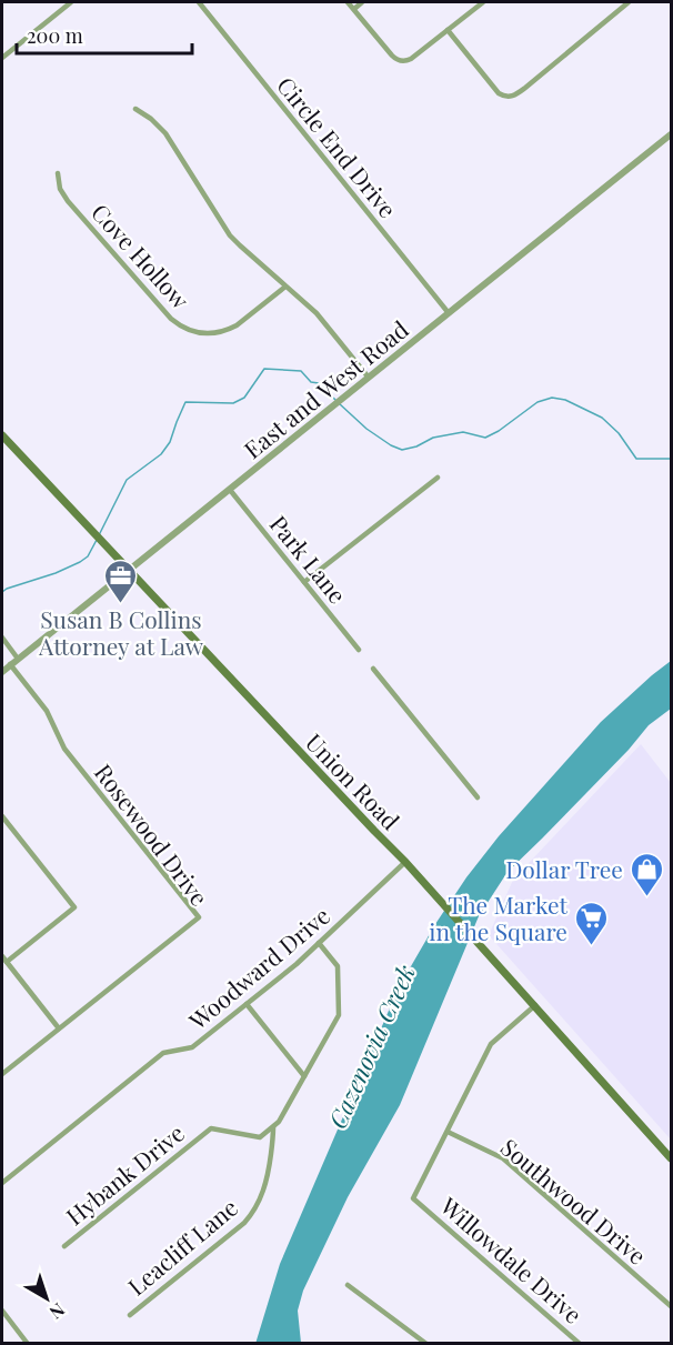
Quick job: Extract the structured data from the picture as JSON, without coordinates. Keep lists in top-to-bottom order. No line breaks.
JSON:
{"streets":{"main road":["Union Road"],"street":["Circle End Drive","Cove Hollow","East and West Road","Park Lane","Rosewood Drive","Woodward Drive","Hybank Drive","Southwood Drive","Leacliff Lane","Willowdale Drive"]},"crossings":[["Circle End Drive","East and West Road"],["East and West Road","Park Lane"],["East and West Road","Union Road"],["East and West Road","Rosewood Drive"],["Union Road","Woodward Drive"],["Union Road","Willowdale Drive"],["Hybank Drive","Leacliff Lane"],["Southwood Drive","Willowdale Drive"]],"water":["Cazenovia Creek"],"places":{"office":["Susan B Collins Attorney at Law"],"shop":["Dollar Tree"],"supermarket":["The Market in the Square"]},"scale_bar":"200 m","north":"bottom right"}
